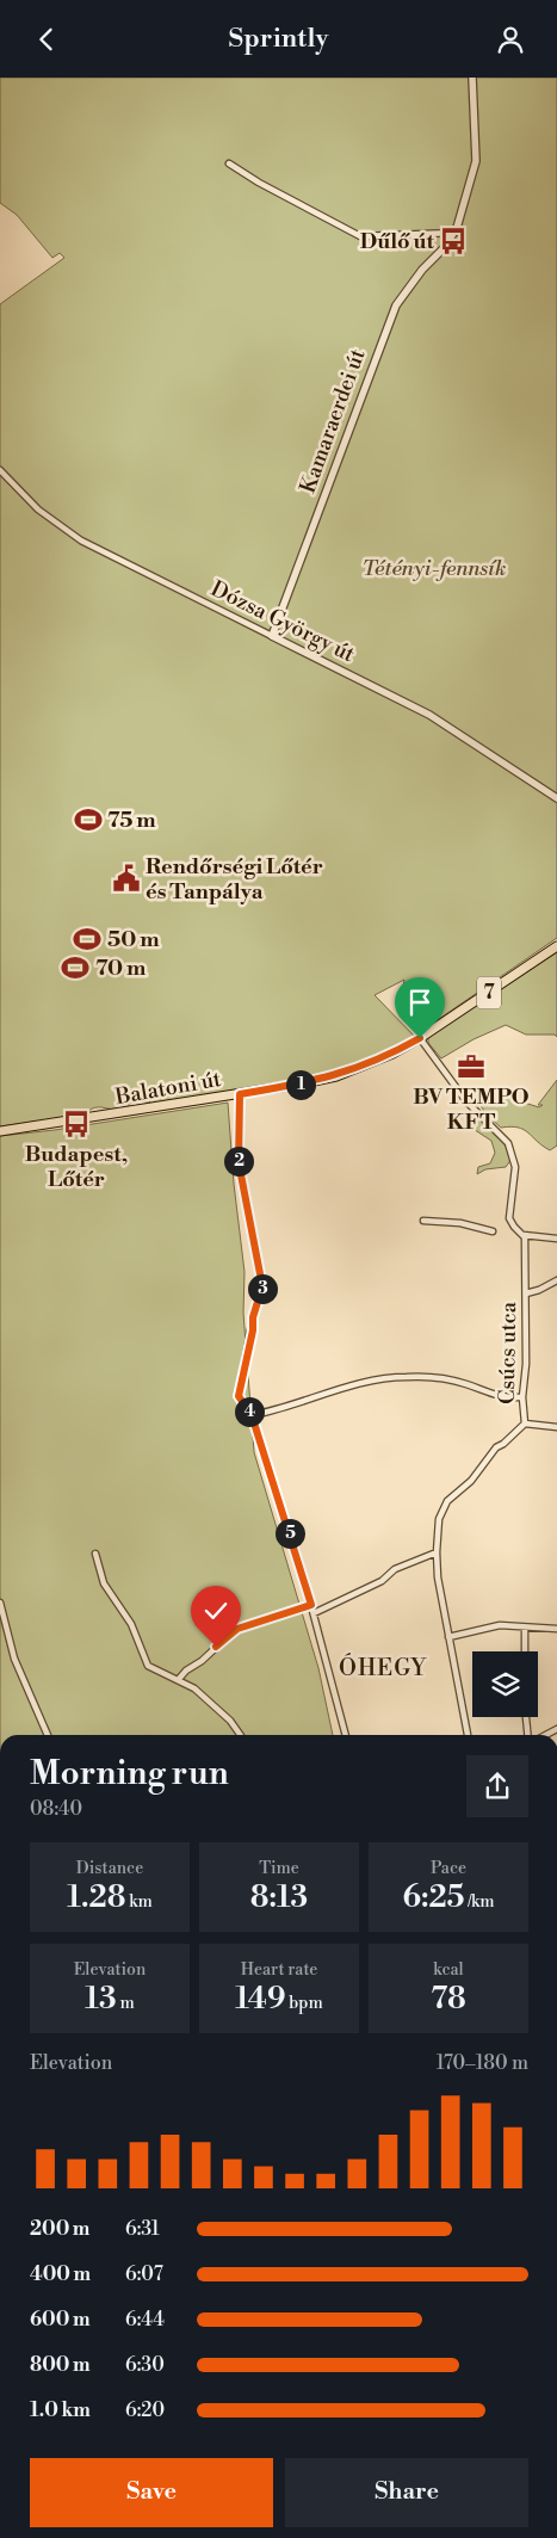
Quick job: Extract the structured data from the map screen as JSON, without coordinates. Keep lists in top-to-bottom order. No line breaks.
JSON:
{"streets":{"main road":["7","Balatoni út"],"street":["Kamaraerdei út","Dózsa György út","Csúcs utca"]},"crossings":[["Kamaraerdei út","Dózsa György út"],["Balatoni út","Csúcs utca"]],"districts":["ÓHEGY"],"parks":["Tétényi-fennsík"],"places":{"bus stop":["Dűlő út","Budapest, Lőtér"],"sports":["75 m","50 m","70 m"],"public building":["Rendőrségi Lőtér és Tanpálya"],"office":["BV TEMPO KFT"]},"page":{"header":"Sprintly","pins":["1","2","3","4","5"],"heading":["Morning run","08:40"],"stats":[["Distance","1.28 km"],["Time","8:13"],["Pace","6:25 /km"],["Elevation","13 m"],["Heart rate","149 bpm"],["kcal","78"]],"chart":["Elevation","170–180 m"],"list":[{"name":"200 m","note":"6:31"},{"name":"400 m","note":"6:07"},{"name":"600 m","note":"6:44"},{"name":"800 m","note":"6:30"},{"name":"1.0 km","note":"6:20"}],"buttons":["Save","Share"]}}
